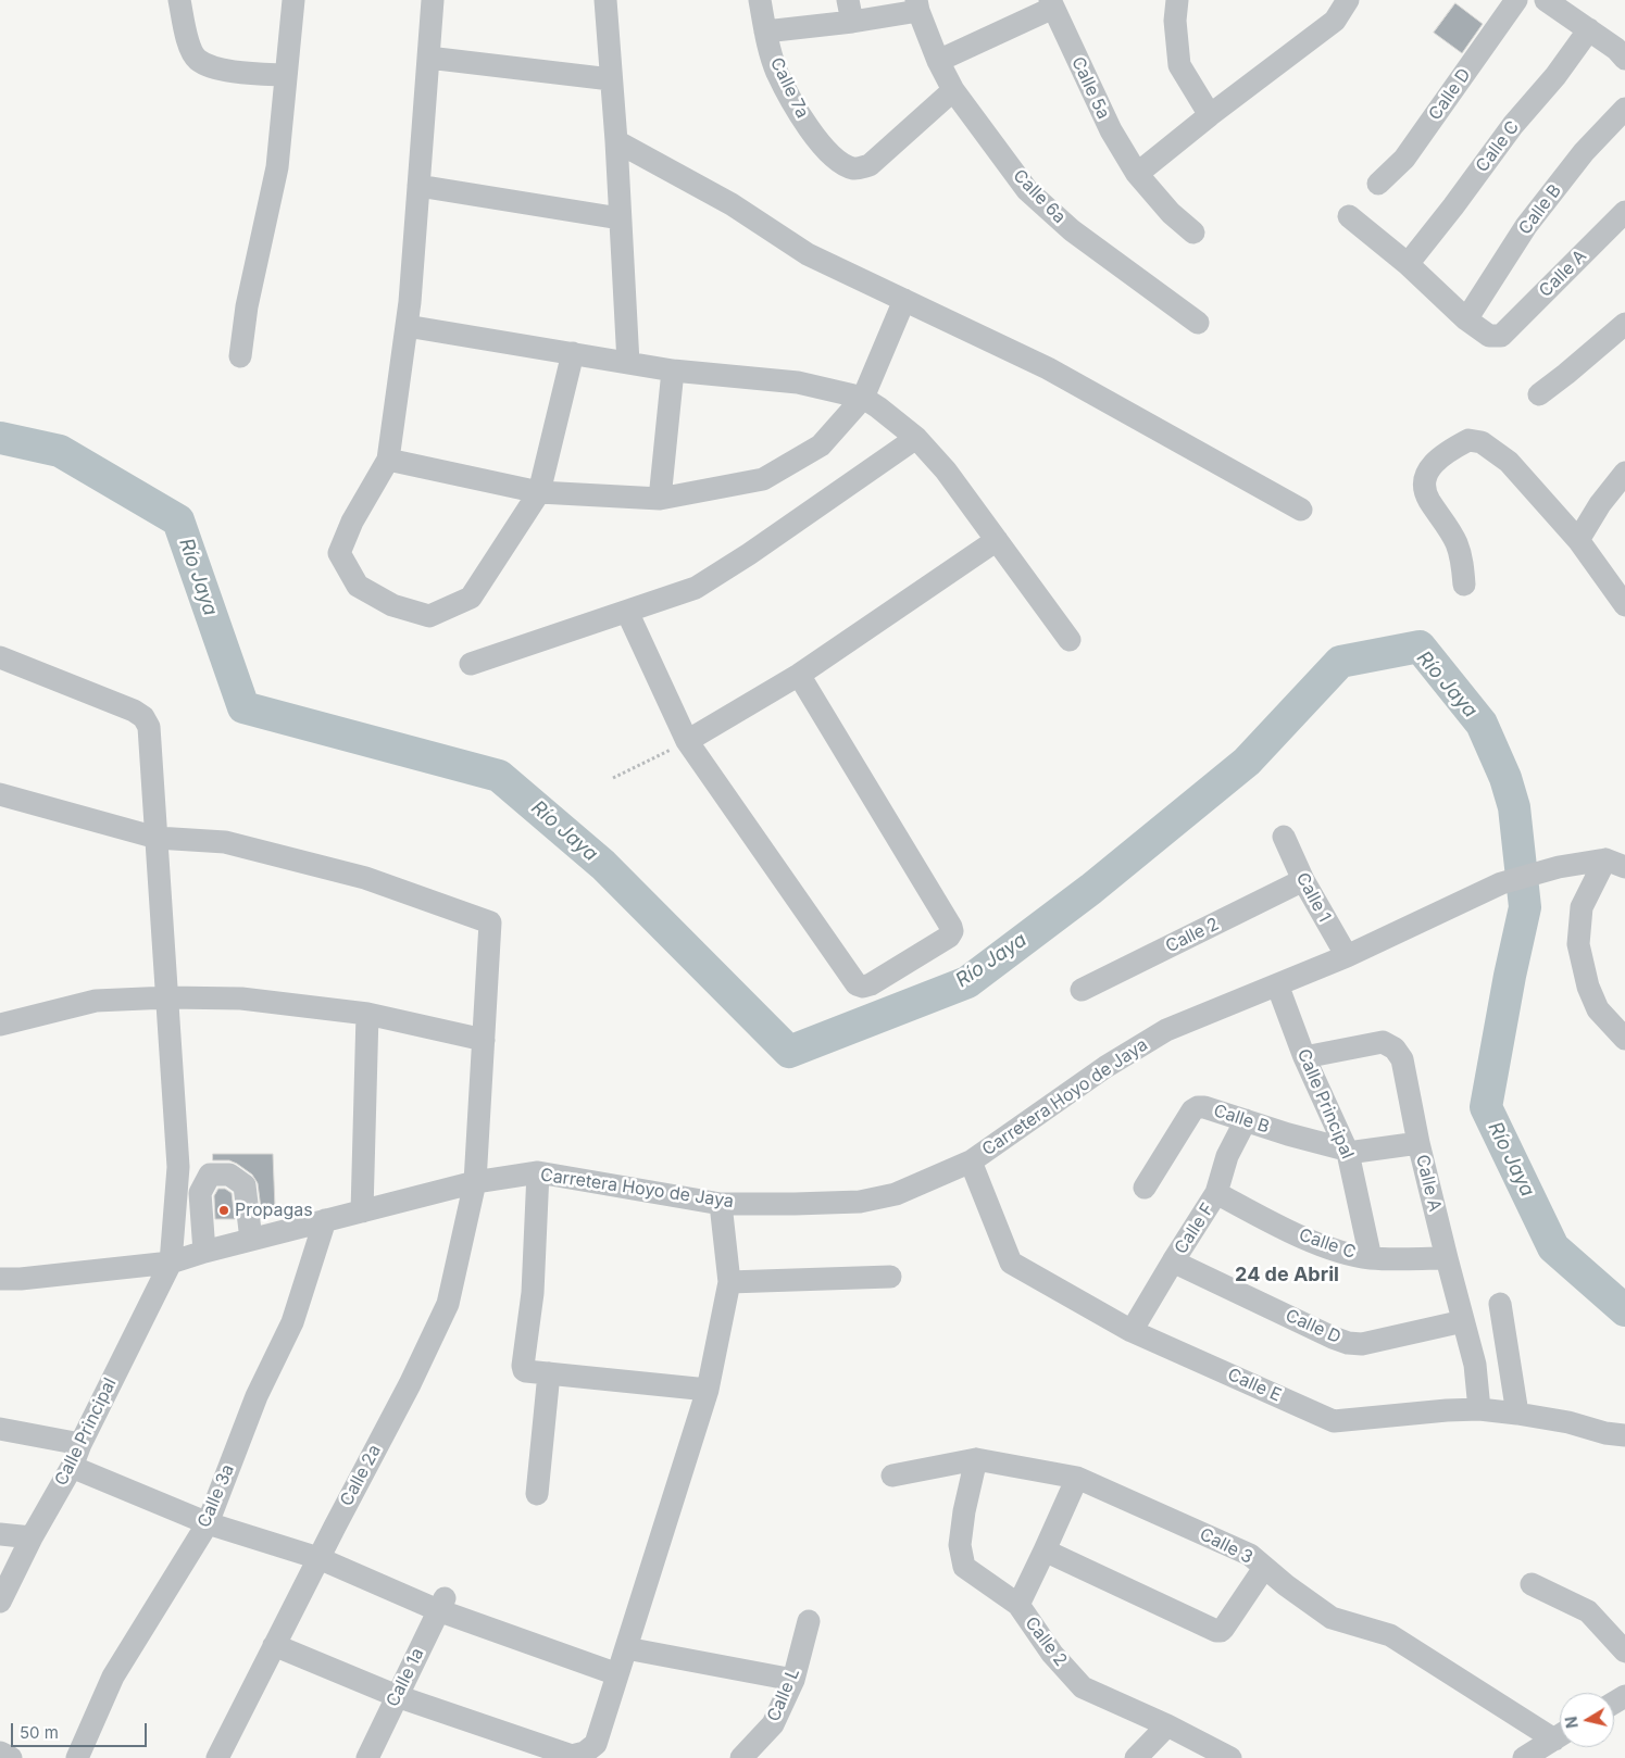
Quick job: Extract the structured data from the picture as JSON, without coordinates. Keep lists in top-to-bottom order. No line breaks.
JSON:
{"streets":{"street":["Calle 7a","Calle 5a","Calle D","Calle C","Calle 6a","Calle B","Calle A","Calle 1","Calle 2","Carretera Hoyo de Jaya","Calle Principal","Calle F","Calle E","Calle 2a","Calle 3a","Calle 3","Calle 1a","Calle L"]},"crossings":[["Calle 7a","Calle 6a"],["Calle D","Calle A"],["Calle D","Calle F"],["Calle C","Calle A"],["Calle C","Calle Principal"],["Calle C","Calle F"],["Calle B","Calle A"],["Calle B","Calle Principal"],["Calle B","Calle F"],["Calle A","Calle Principal"],["Calle A","Calle E"],["Calle 1","Calle 2"],["Calle 1","Carretera Hoyo de Jaya"],["Calle 2","Calle 3"],["Carretera Hoyo de Jaya","Calle Principal"],["Carretera Hoyo de Jaya","Calle E"],["Carretera Hoyo de Jaya","Calle 2a"],["Carretera Hoyo de Jaya","Calle 3a"],["Calle F","Calle E"]],"districts":["24 de Abril"],"water":["Río Jaya"],"places":["Propagas"],"scale_bar":"50 m","north":"left"}
